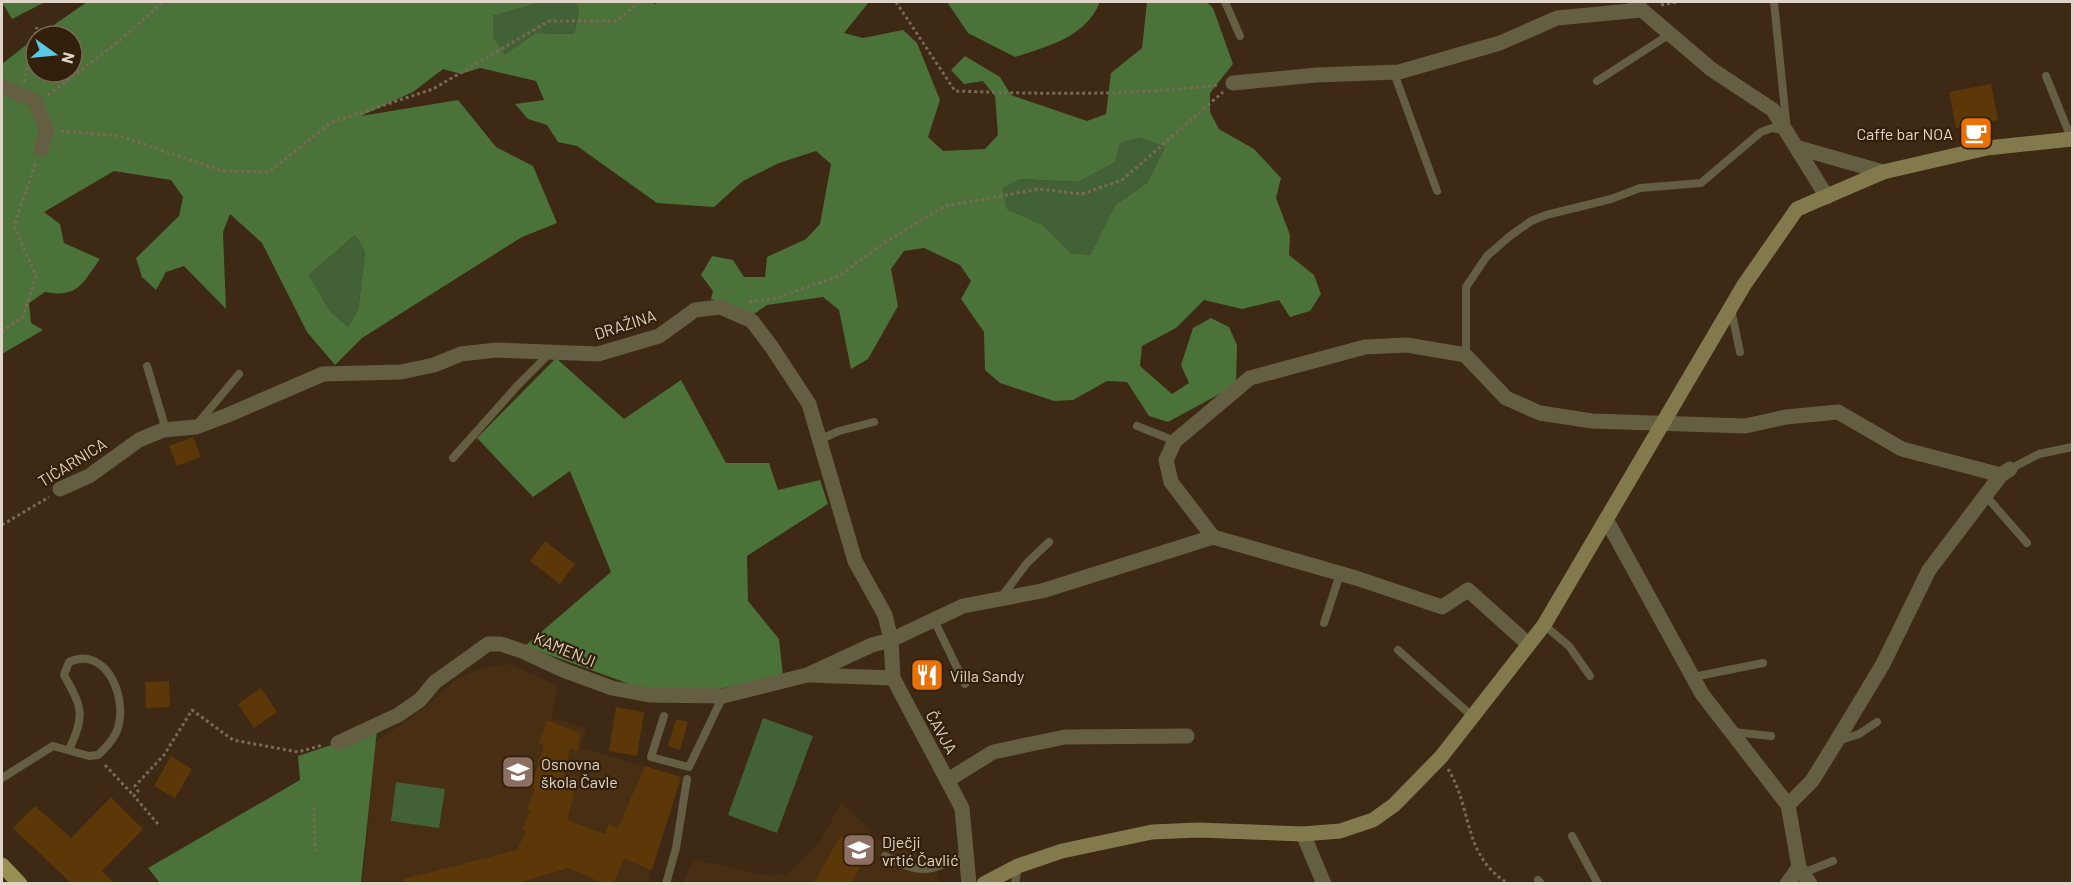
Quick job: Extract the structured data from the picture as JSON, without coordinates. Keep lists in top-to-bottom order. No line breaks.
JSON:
{"streets":{"street":["DRAŽINA","TIĆARNICA","KAMENJI","ČAVJA"]},"crossings":[["DRAŽINA","TIĆARNICA"],["KAMENJI","ČAVJA"]],"places":{"cafe":["Caffe bar NOA"],"restaurant":["Villa Sandy"],"school or university":["Osnovna škola Čavle","Dječji vrtić Čavlić"]},"north":"right"}
